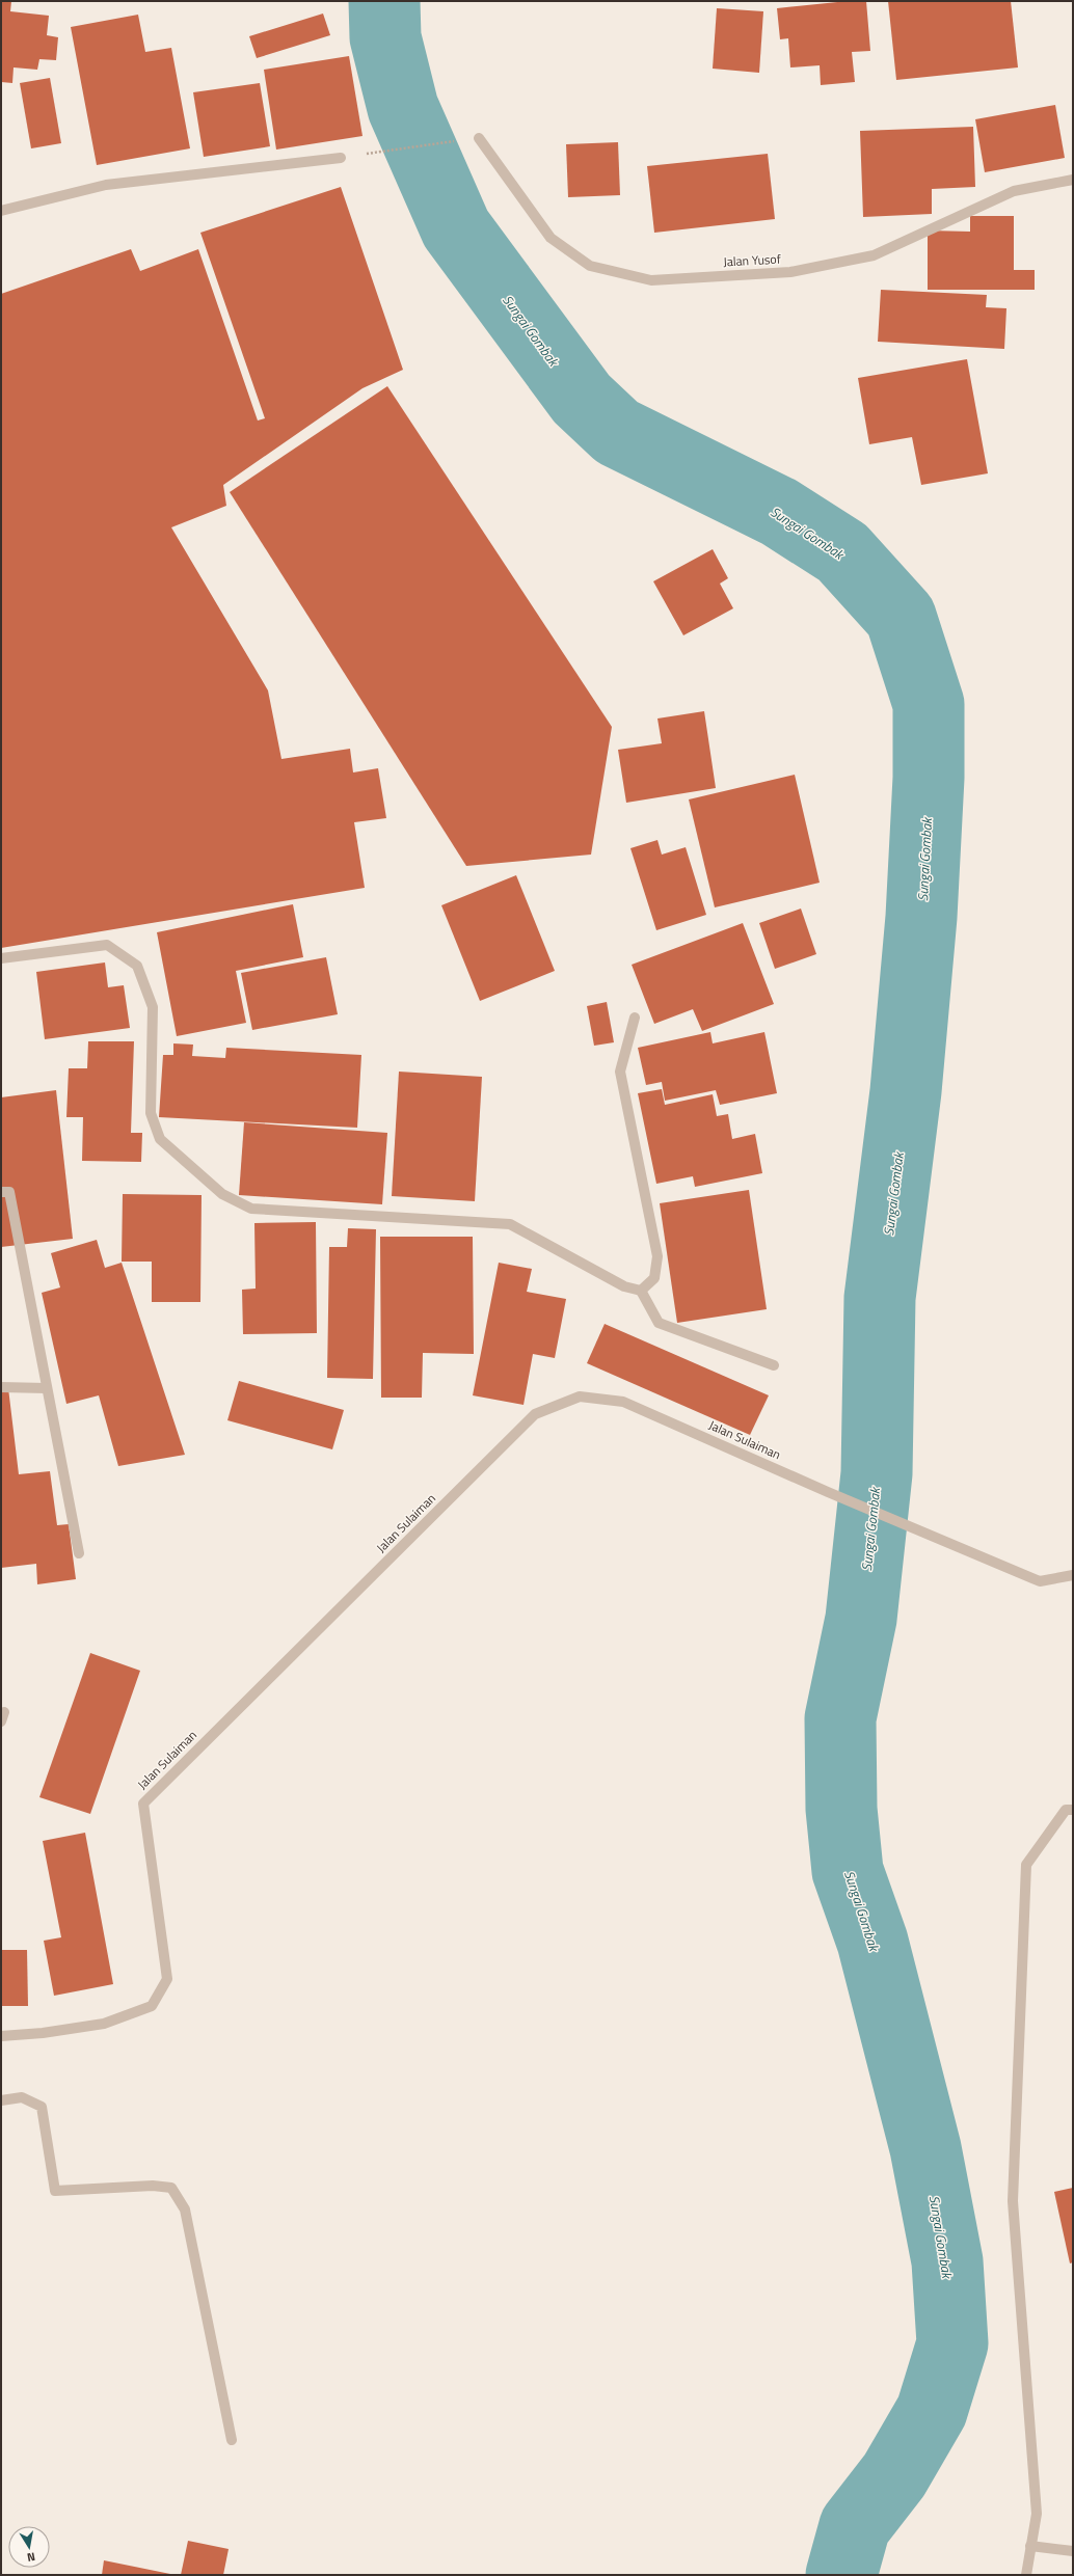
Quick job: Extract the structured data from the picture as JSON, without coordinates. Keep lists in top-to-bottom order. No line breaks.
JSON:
{"streets":{"street":["Jalan Yusof","Jalan Sulaiman"]},"water":["Sungai Gombak"],"north":"bottom"}
